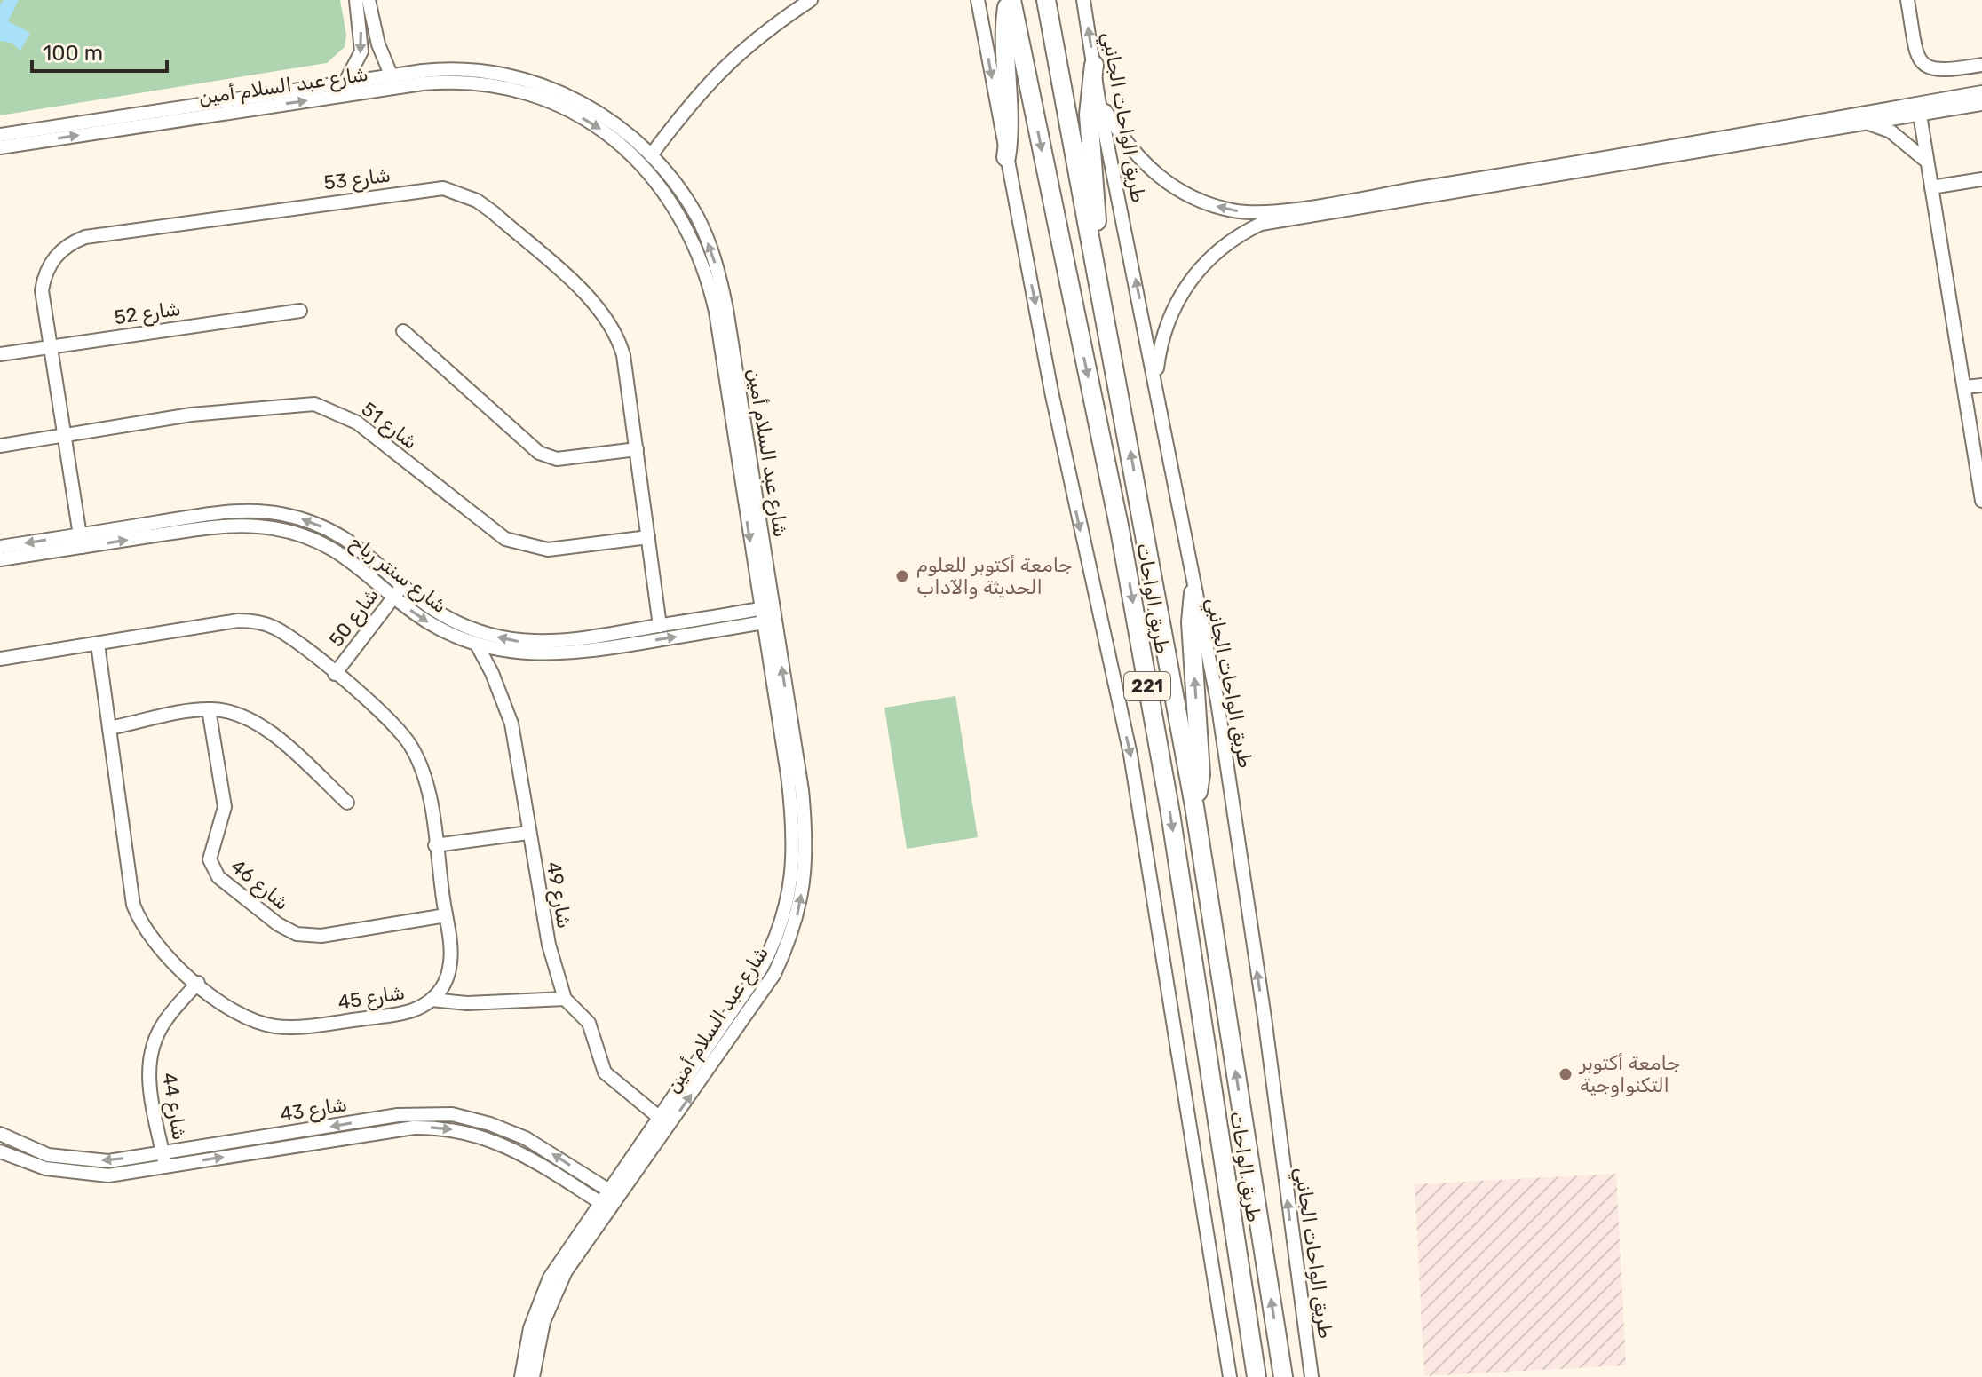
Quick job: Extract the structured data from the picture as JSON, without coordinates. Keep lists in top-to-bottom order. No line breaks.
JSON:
{"streets":{"highway":["طريق الواحات","221"],"street":["شارع عبد السلام أمين","طريق الواحات الجانبي","شارع 53","شارع 52","شارع 51","شارع سنتر رباح","شارع 50","شارع 46","شارع 49","شارع 45","شارع 44","شارع 43"]},"crossings":[["شارع عبد السلام أمين","شارع سنتر رباح"],["شارع عبد السلام أمين","شارع 49"],["شارع عبد السلام أمين","شارع 43"],["شارع 53","شارع 52"],["شارع 53","شارع 51"],["شارع 53","شارع سنتر رباح"],["شارع سنتر رباح","شارع 50"],["شارع سنتر رباح","شارع 49"],["شارع 50","شارع 45"],["شارع 46","شارع 45"],["شارع 45","شارع 44"],["شارع 44","شارع 43"]],"places":["جامعة أكتوبر للعلوم الحديثة والآداب","جامعة أكتوبر التكنواوجية"],"scale_bar":"100 m"}
